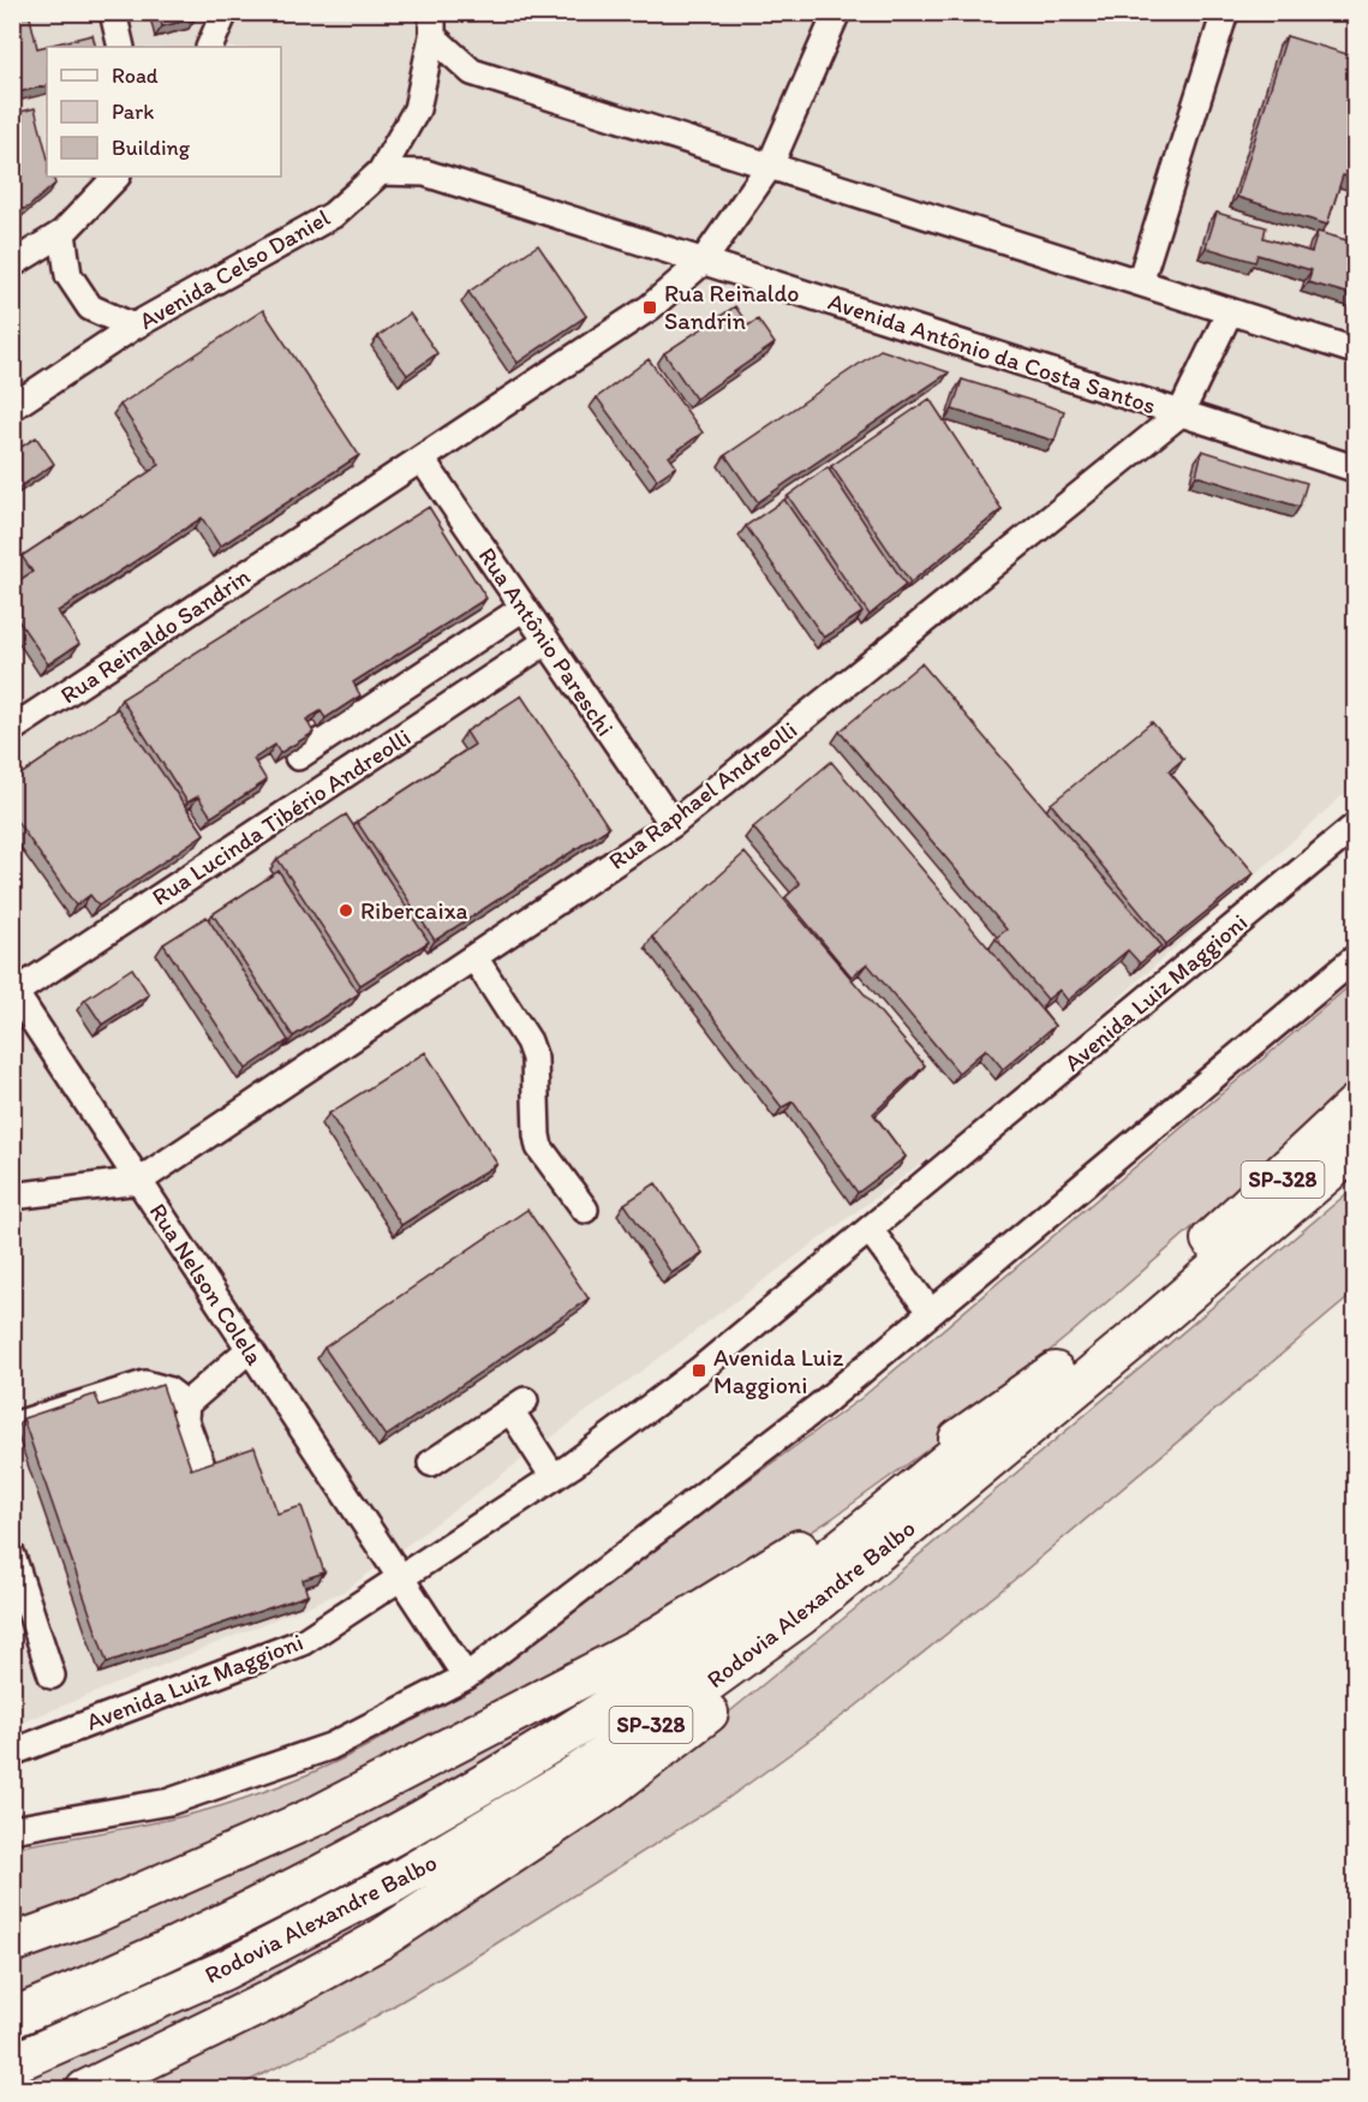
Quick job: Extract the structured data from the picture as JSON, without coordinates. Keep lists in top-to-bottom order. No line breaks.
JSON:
{"streets":{"highway":["SP-328","Rodovia Alexandre Balbo"],"street":["Avenida Celso Daniel","Avenida Antônio da Costa Santos","Rua Reinaldo Sandrin","Rua Antônio Pareschi","Rua Raphael Andreolli","Rua Lucinda Tibério Andreolli","Avenida Luiz Maggioni","Rua Nelson Colela"]},"crossings":[["Avenida Celso Daniel","Avenida Antônio da Costa Santos"],["Avenida Antônio da Costa Santos","Rua Reinaldo Sandrin"],["Avenida Antônio da Costa Santos","Rua Raphael Andreolli"],["Rua Reinaldo Sandrin","Rua Antônio Pareschi"],["Rua Antônio Pareschi","Rua Raphael Andreolli"],["Rua Antônio Pareschi","Rua Lucinda Tibério Andreolli"],["Rua Raphael Andreolli","Rua Nelson Colela"],["Rua Lucinda Tibério Andreolli","Rua Nelson Colela"],["Avenida Luiz Maggioni","Rua Nelson Colela"]],"places":{"transit":["Rua Reinaldo Sandrin","Avenida Luiz Maggioni"],"other":["Ribercaixa"]},"legend":["Road","Park","Building"]}
